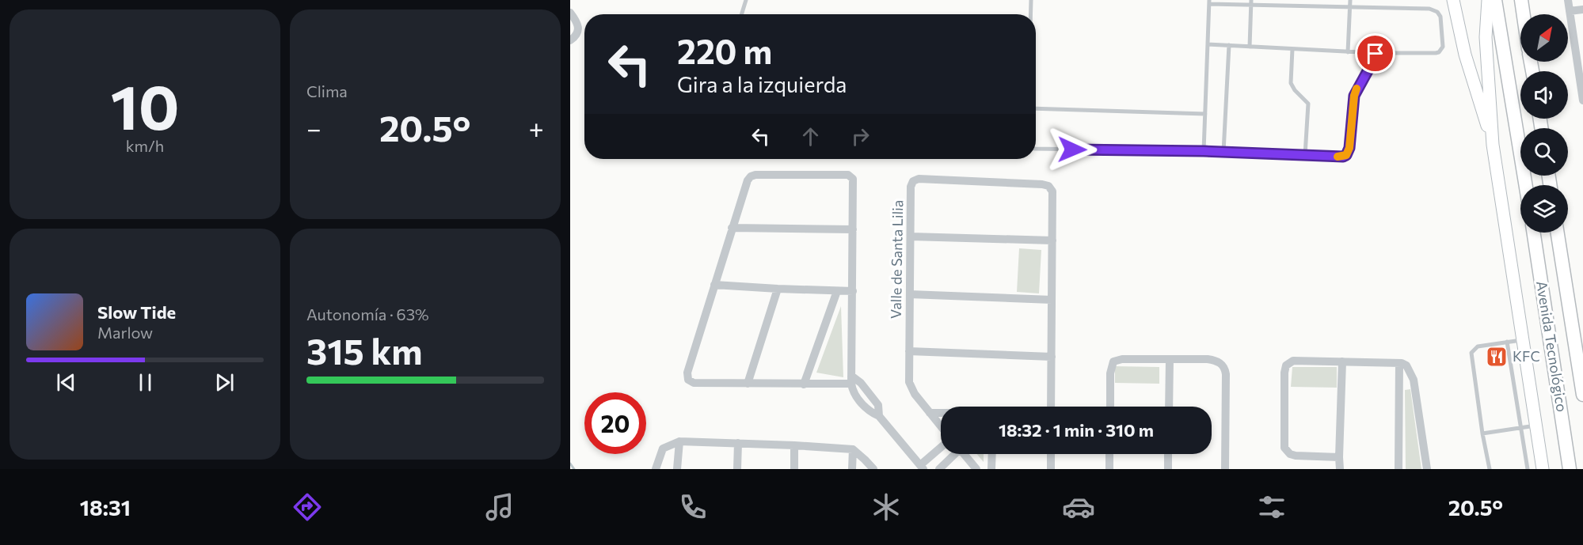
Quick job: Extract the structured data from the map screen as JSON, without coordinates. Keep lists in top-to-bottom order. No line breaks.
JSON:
{"streets":{"main road":["Avenida Tecnológico"],"street":["Valle de Santa Lilia"]},"places":{"restaurant":["KFC"]},"north":"top right","page":{"tile":[["10","km/h"],"Clima",["Autonomía · 63%","315 km"]],"turn":["220 m","Gira a la izquierda"],"heat":["−","20.5°","+"],"song":["Slow Tide","Marlow"],"limit":"20","trip":"18:32 · 1 min · 310 m","tabs":["18:31","20.5°"]}}
